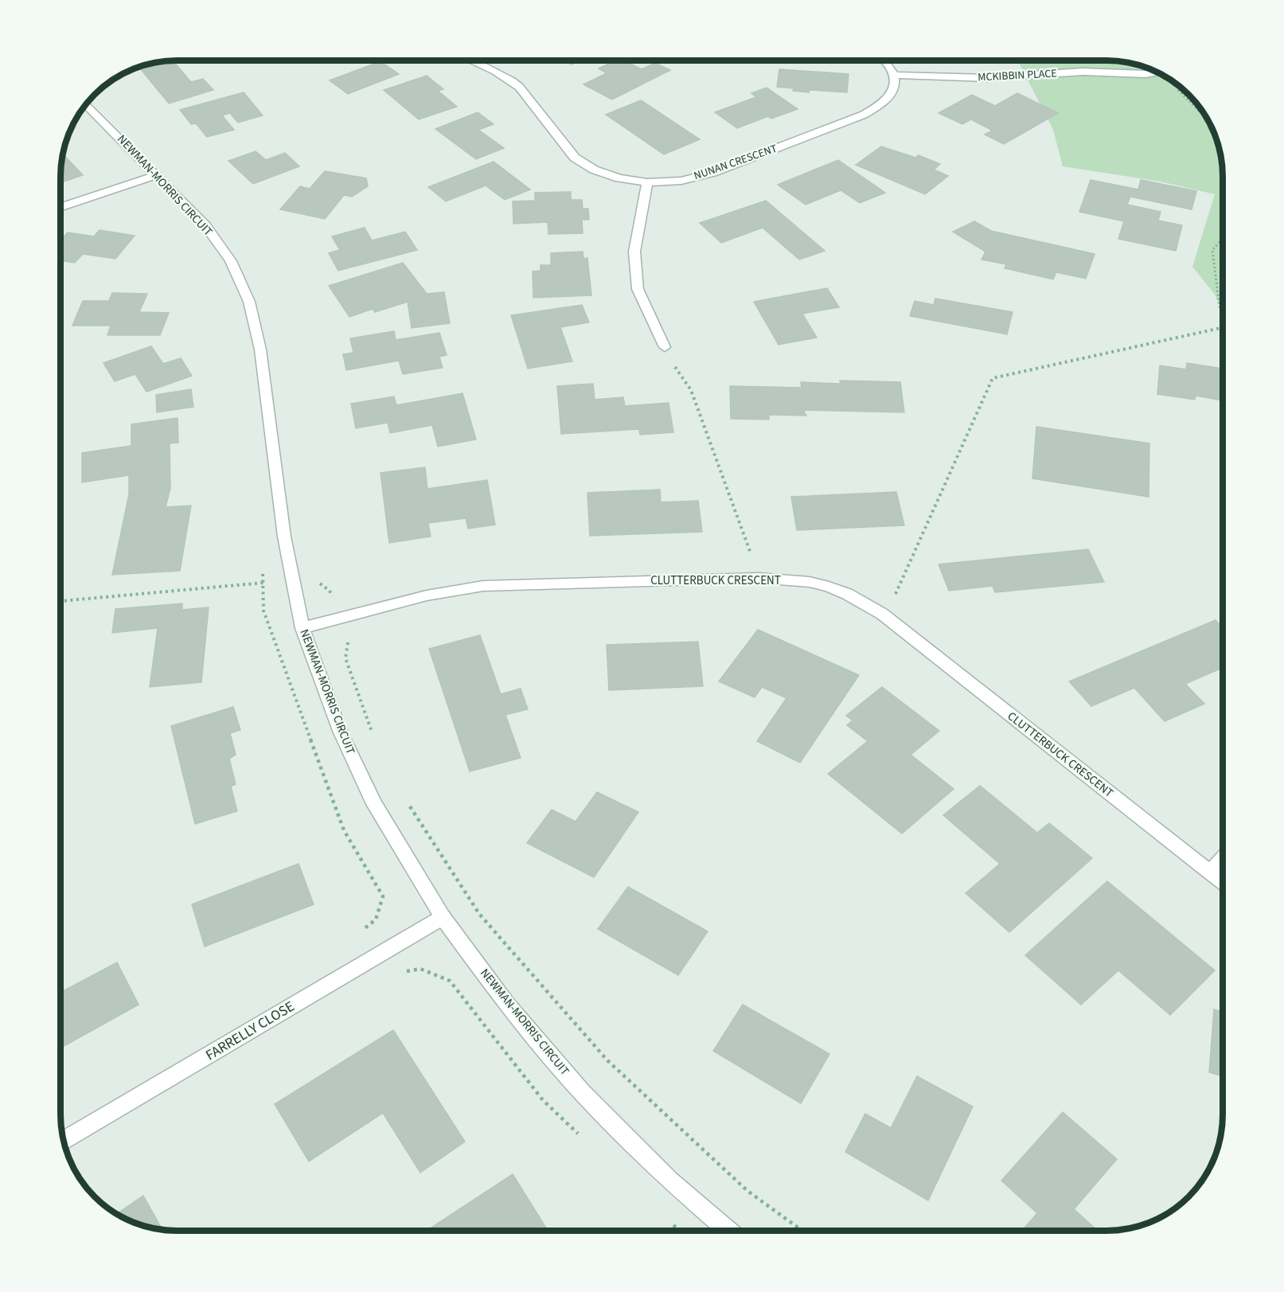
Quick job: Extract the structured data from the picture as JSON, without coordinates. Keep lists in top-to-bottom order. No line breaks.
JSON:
{"streets":{"street":["MCKIBBIN PLACE","NUNAN CRESCENT","NEWMAN-MORRIS CIRCUIT","CLUTTERBUCK CRESCENT","FARRELLY CLOSE"]},"crossings":[["MCKIBBIN PLACE","NUNAN CRESCENT"],["NEWMAN-MORRIS CIRCUIT","CLUTTERBUCK CRESCENT"],["NEWMAN-MORRIS CIRCUIT","FARRELLY CLOSE"]]}
